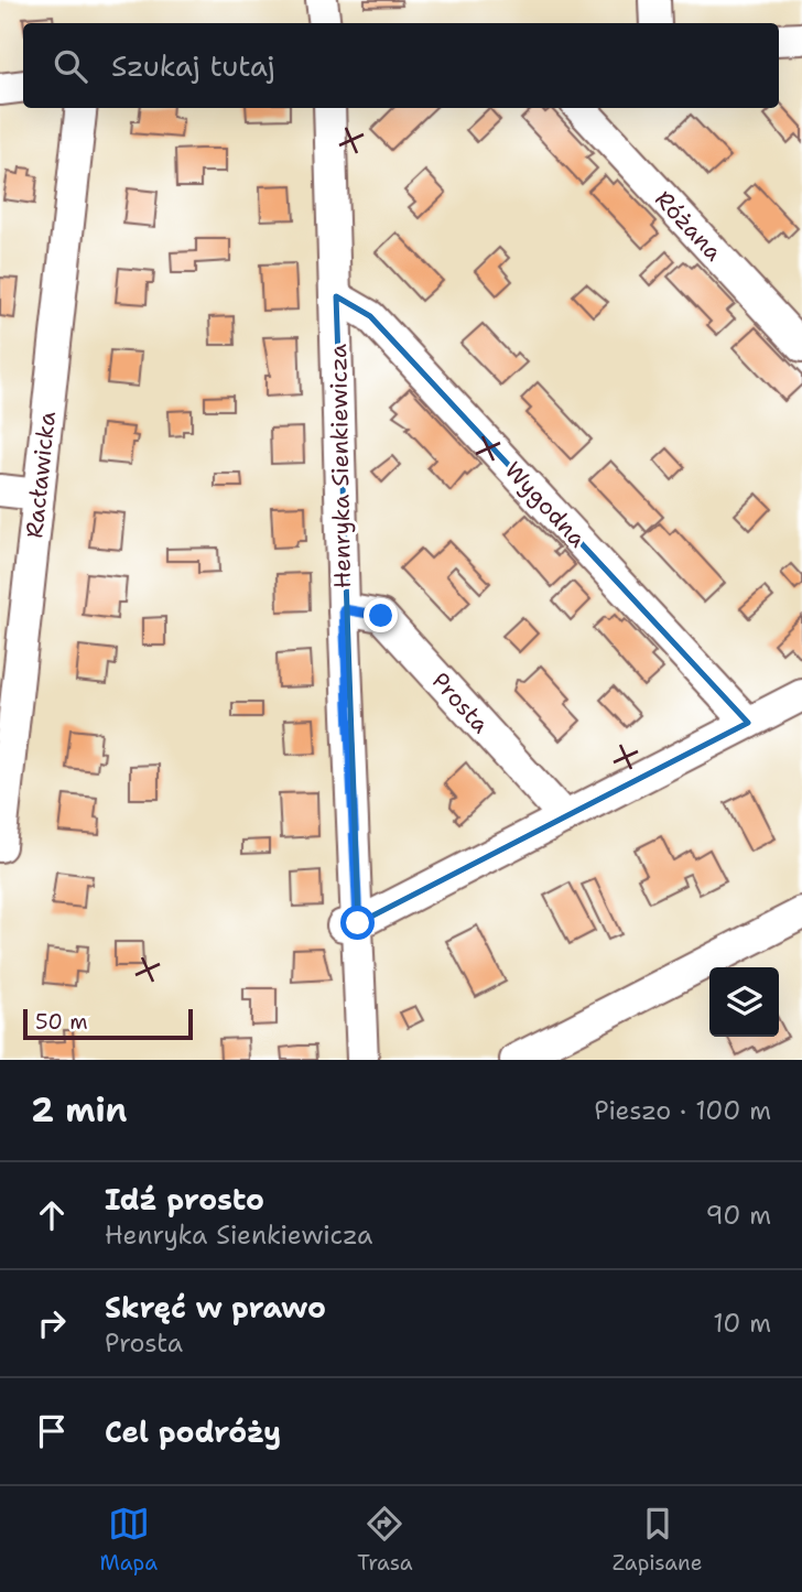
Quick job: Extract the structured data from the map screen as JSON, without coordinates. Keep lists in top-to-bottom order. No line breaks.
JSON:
{"streets":{"street":["Różana","Henryka Sienkiewicza","Racławicka","Wygodna","Prosta"]},"crossings":[["Henryka Sienkiewicza","Wygodna"],["Henryka Sienkiewicza","Prosta"]],"scale_bar":"50 m","page":{"search":"Szukaj tutaj","scale":"50 m","heading":["2 min","Pieszo · 100 m"],"list":[["Idź prosto","Henryka Sienkiewicza","90 m"],["Skręć w prawo","Prosta","10 m"],"Cel podróży"],"nav":["Mapa","Trasa","Zapisane"]}}
